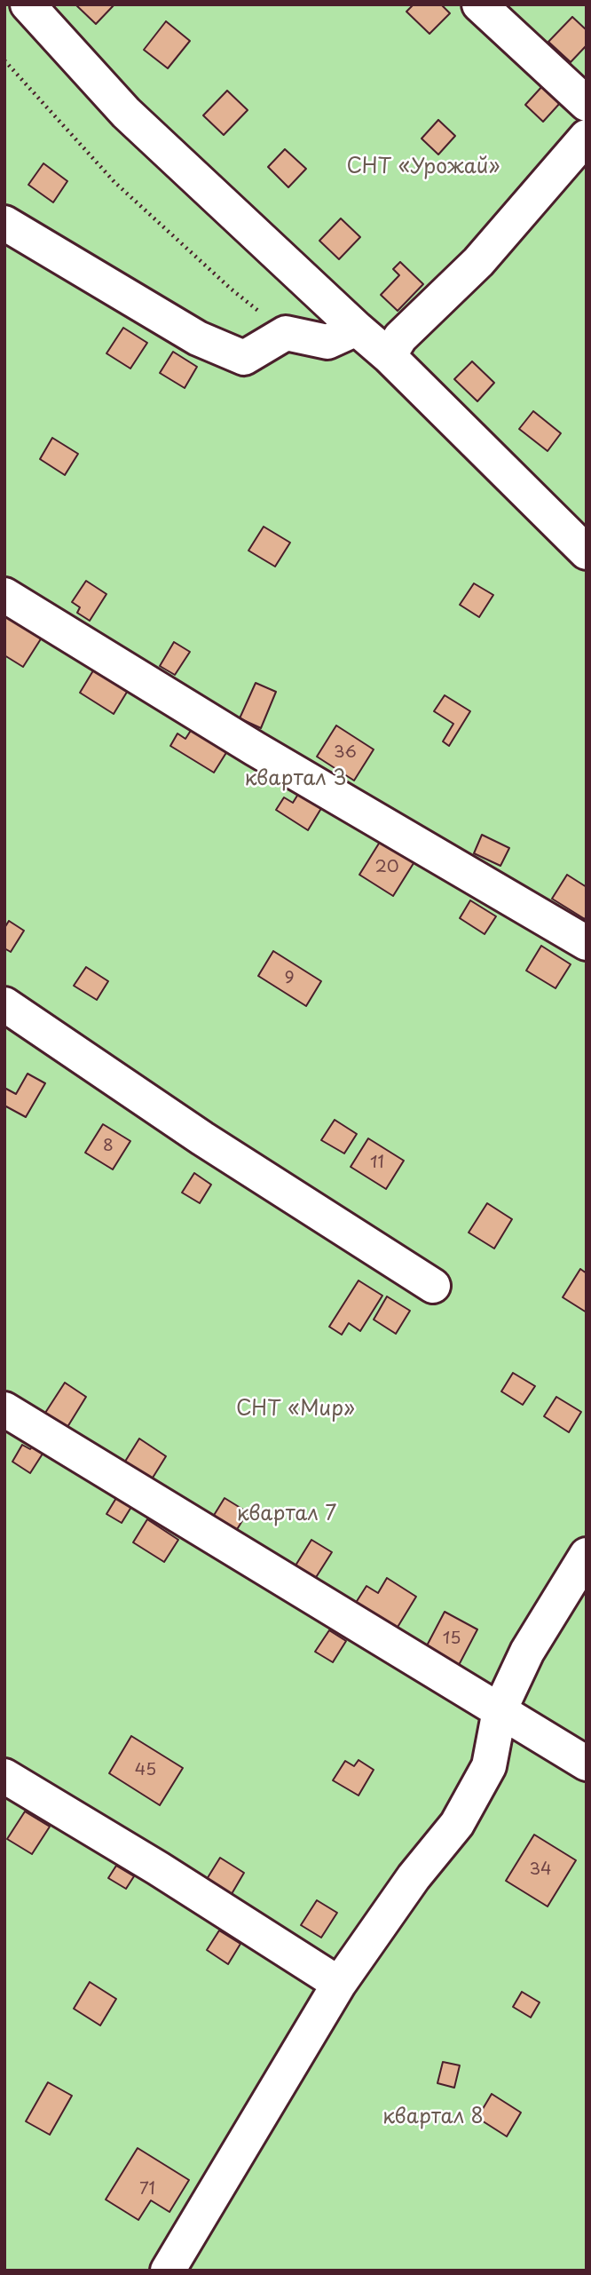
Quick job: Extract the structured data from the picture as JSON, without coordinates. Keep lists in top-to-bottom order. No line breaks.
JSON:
{"parks":["СНТ «Урожай»","квартал 3","СНТ «Мир»","квартал 7","квартал 8"],"house_numbers":["36","20","9","8","11","15","45","34","71"]}
